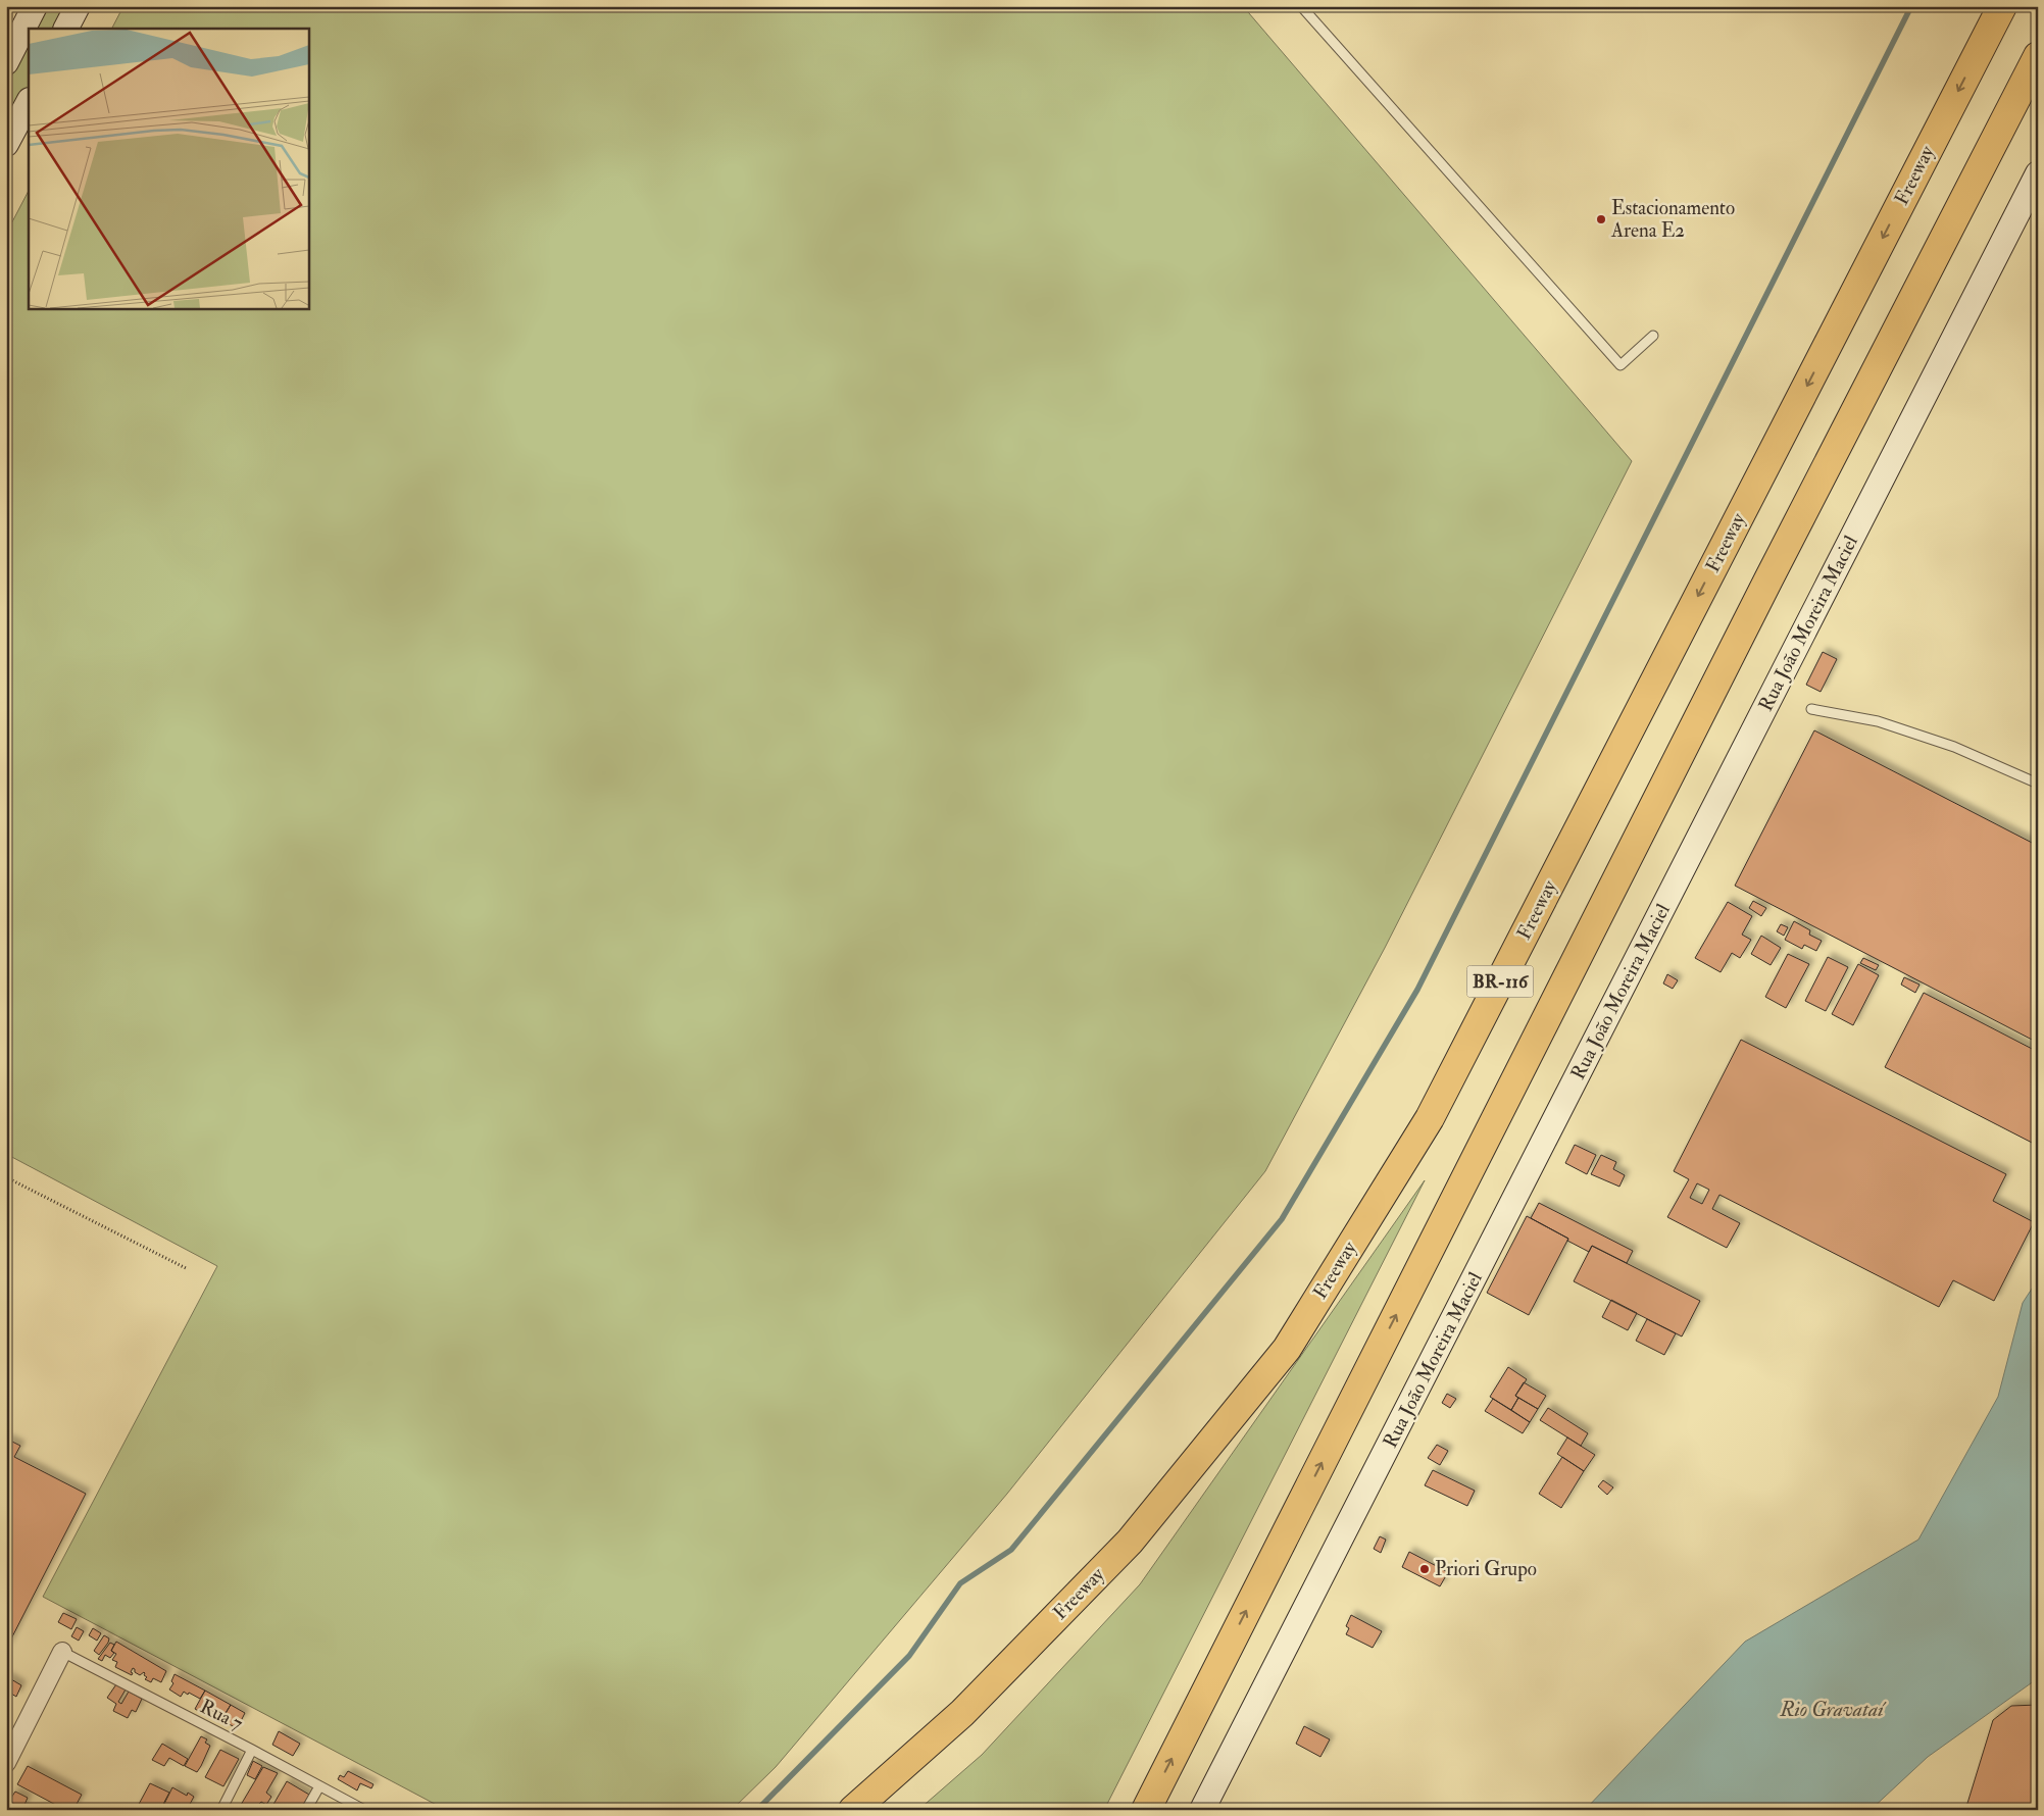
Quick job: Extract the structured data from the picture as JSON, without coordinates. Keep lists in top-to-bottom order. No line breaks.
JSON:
{"streets":{"highway":["Freeway","BR-116"],"street":["Rua João Moreira Maciel"],"lane":["Rua 7"]},"water":["Rio Gravataí"],"places":["Estacionamento Arena E2","Priori Grupo"]}
